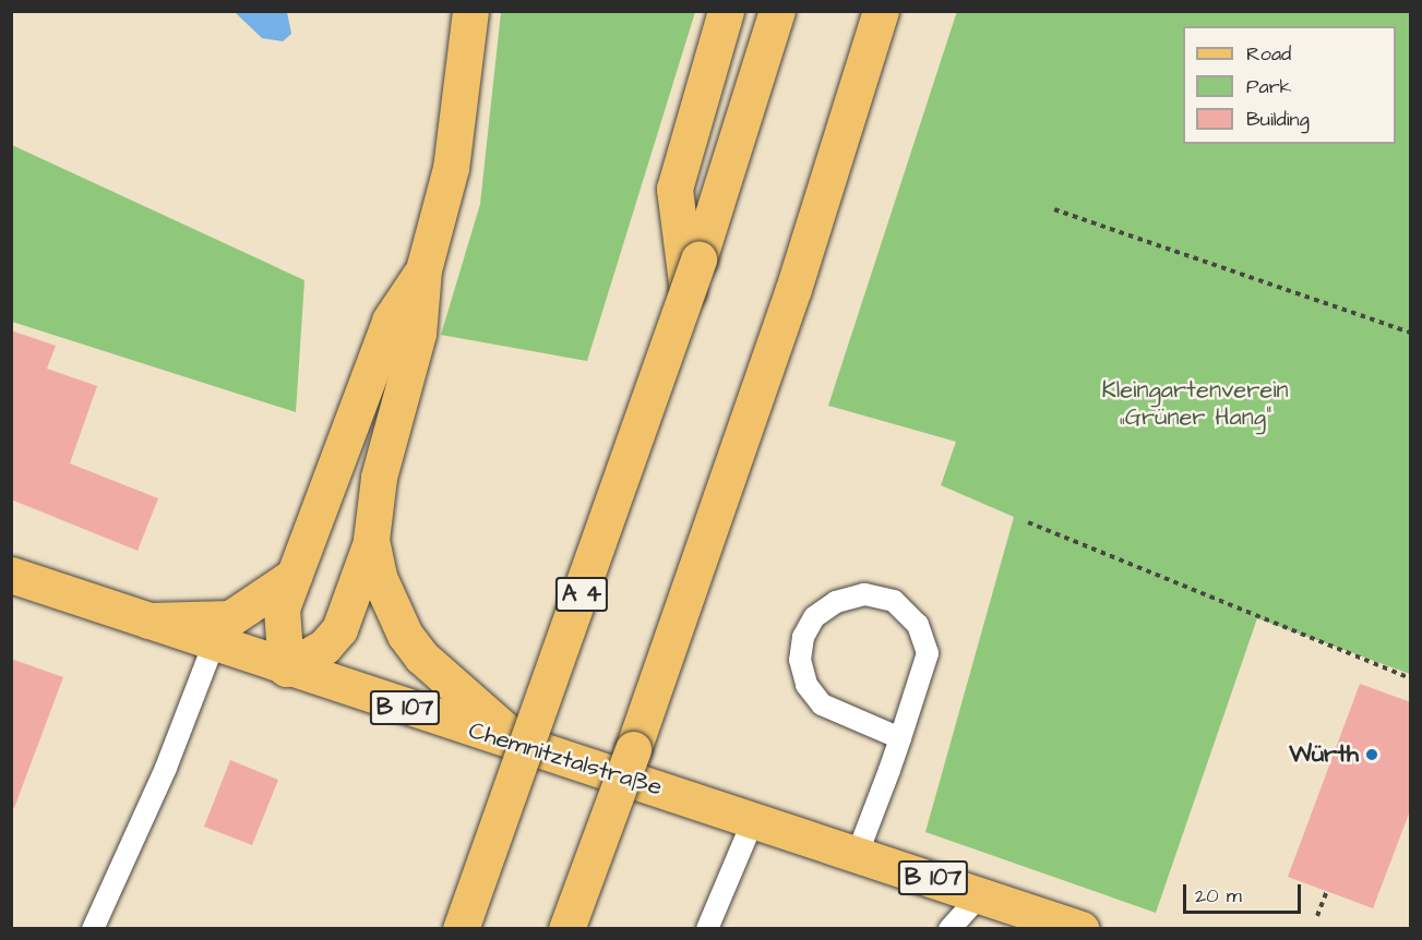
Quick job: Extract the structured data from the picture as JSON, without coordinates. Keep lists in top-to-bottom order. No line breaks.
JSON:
{"streets":{"main road":["A 4","B 107","Chemnitztalstraße"]},"parks":["Kleingartenverein „Grüner Hang“"],"places":["Würth"],"legend":["Road","Park","Building"],"scale_bar":"20 m"}
